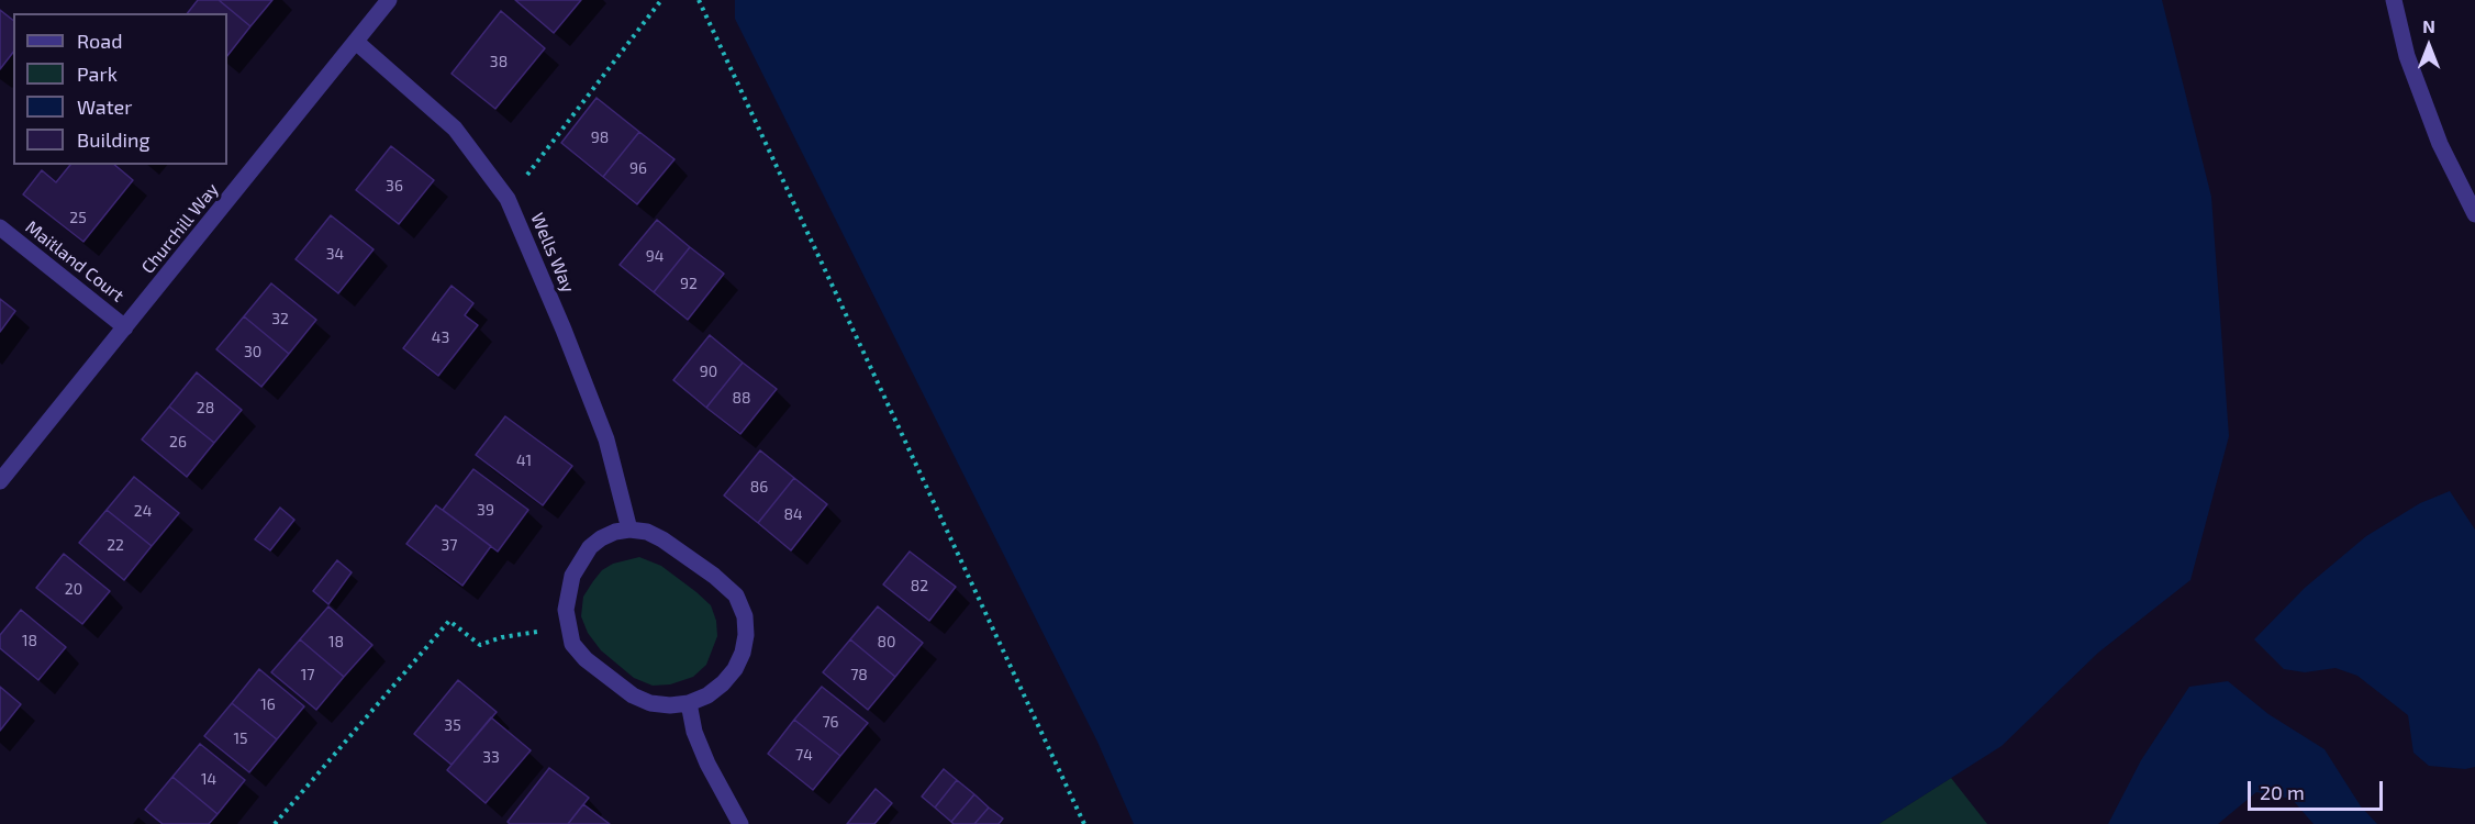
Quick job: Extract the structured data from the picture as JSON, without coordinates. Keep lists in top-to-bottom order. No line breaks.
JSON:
{"streets":{"street":["Churchill Way","Wells Way","Maitland Court"]},"crossings":[["Churchill Way","Wells Way"],["Churchill Way","Maitland Court"]],"house_numbers":["38","98","96","36","25","34","94","92","32","43","30","90","88","28","26","41","86","39","24","84","22","37","82","20","18","18","80","17","78","16","76","35","15","74","33","14"],"legend":["Road","Park","Water","Building"],"scale_bar":"20 m","north":"top"}
